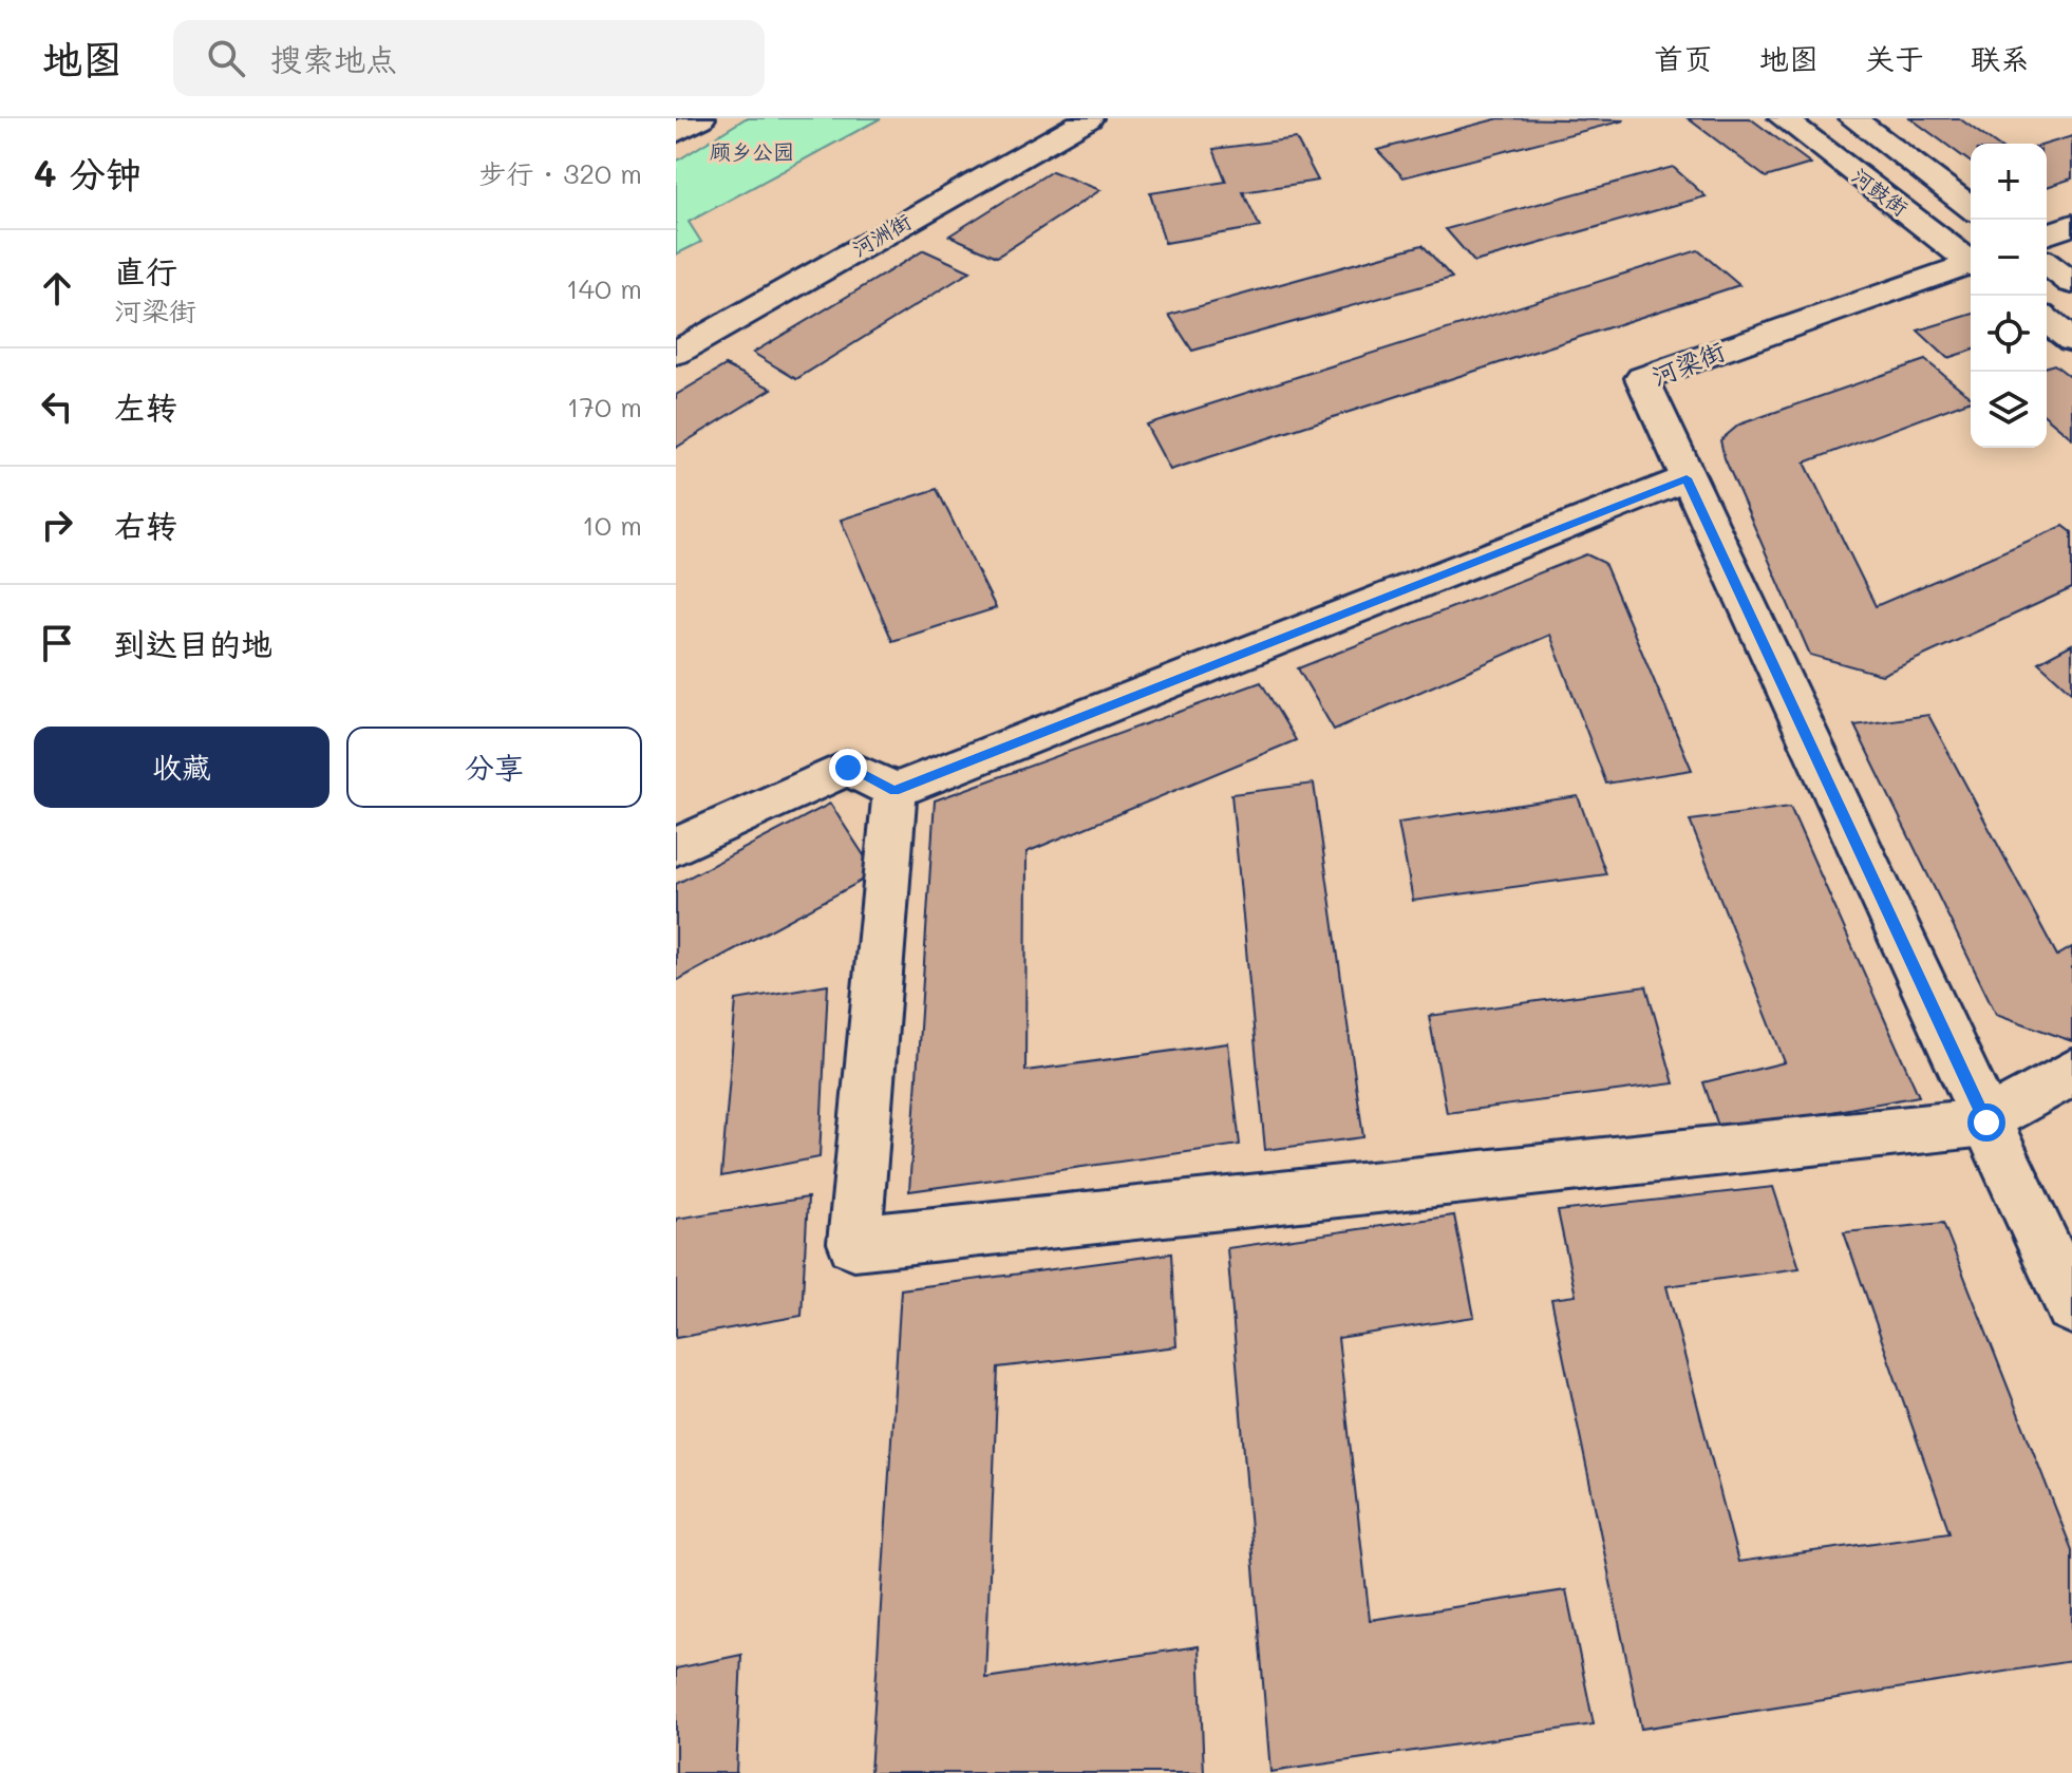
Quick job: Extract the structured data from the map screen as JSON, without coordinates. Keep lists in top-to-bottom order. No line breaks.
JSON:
{"streets":{"main road":["河鼓街","河洲街","河梁街"]},"parks":["顾乡公园"],"page":{"header":"地图","search":"搜索地点","nav":["首页","地图","关于","联系"],"heading":["4 分钟","步行 · 320 m"],"map_buttons":["+","−"],"list":[["直行","河梁街","140 m"],["左转","170 m"],["右转","10 m"],"到达目的地"],"buttons":["收藏","分享"]}}
